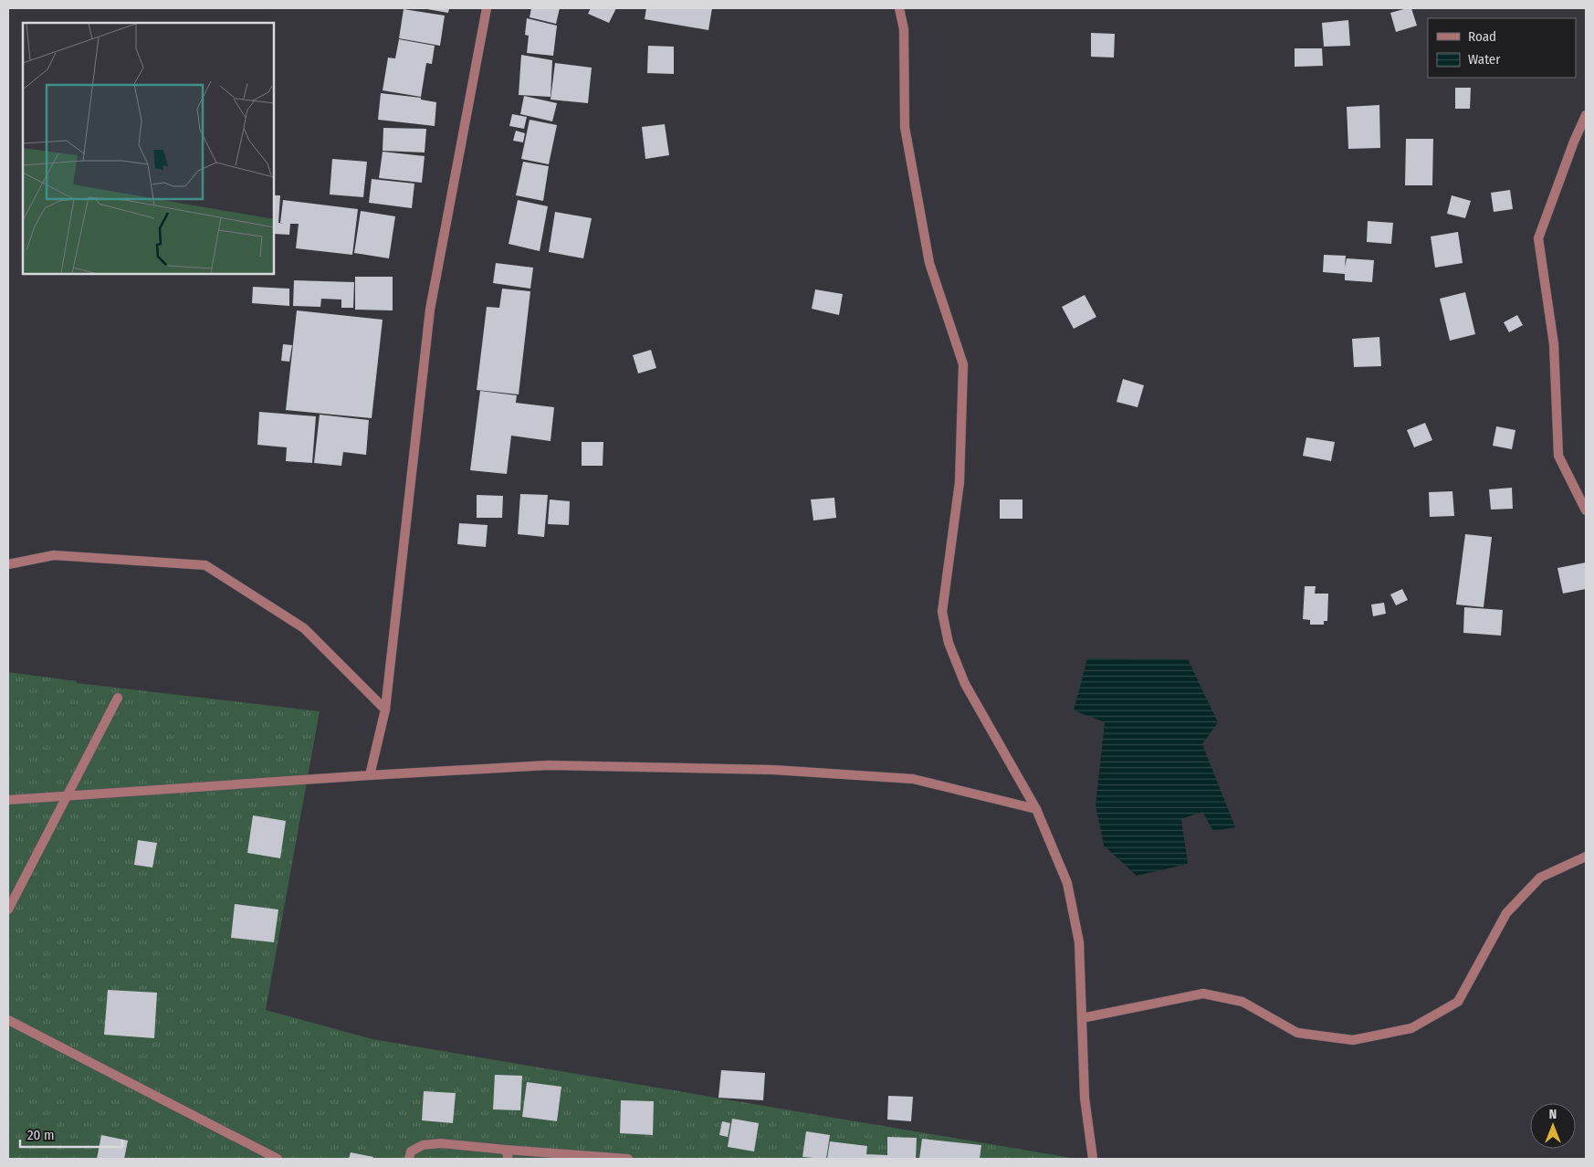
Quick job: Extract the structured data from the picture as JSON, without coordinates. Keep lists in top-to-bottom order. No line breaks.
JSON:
{"legend":["Road","Water"],"scale_bar":"20 m","north":"top"}
